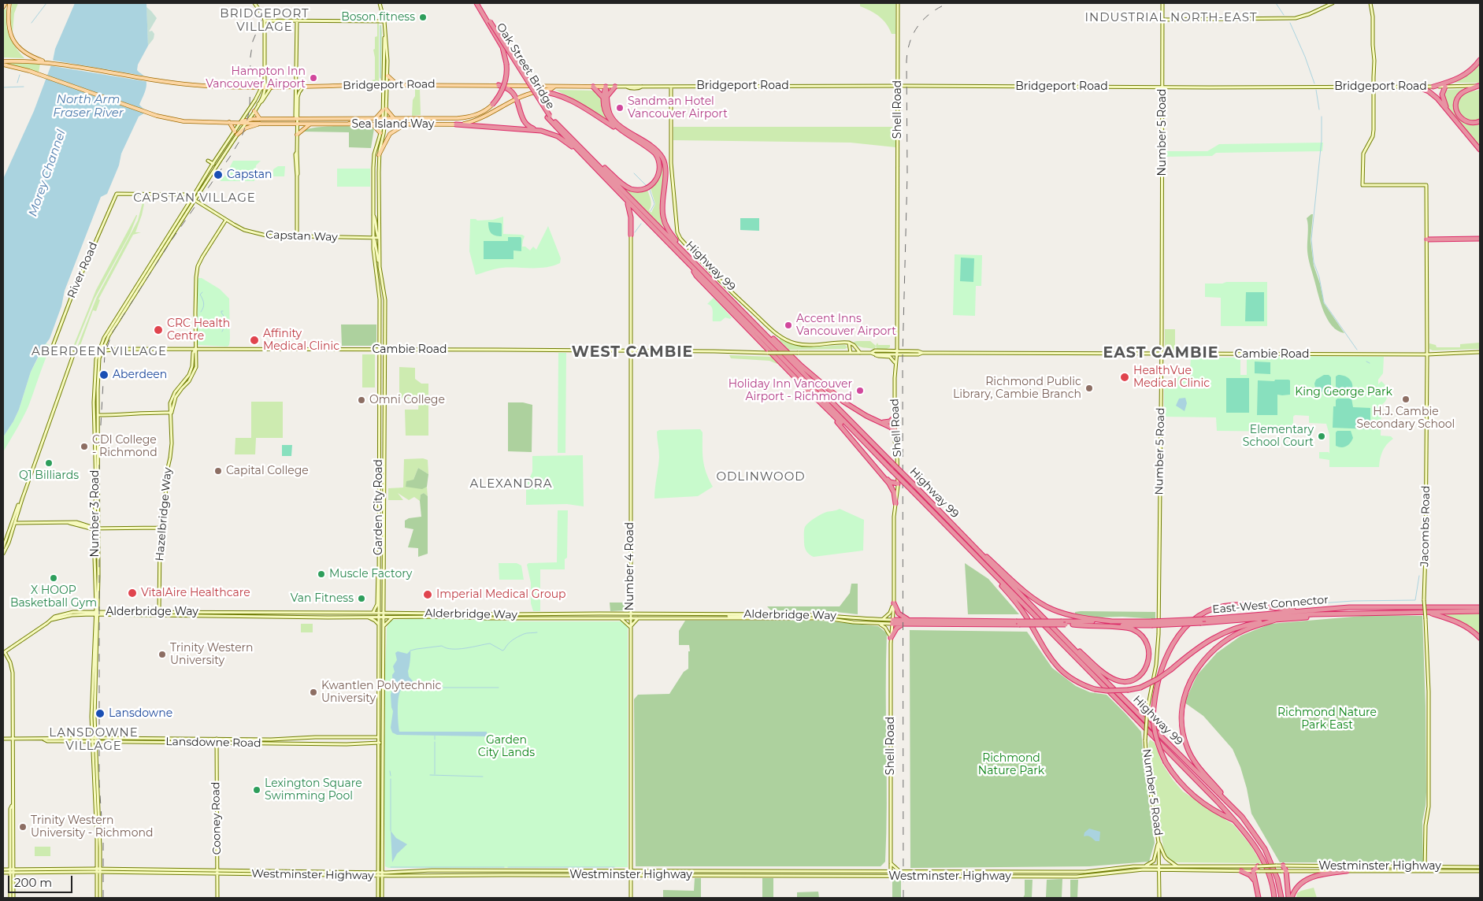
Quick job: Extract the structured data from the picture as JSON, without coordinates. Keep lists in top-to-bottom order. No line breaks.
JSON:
{"streets":{"highway":["Oak Street Bridge","Highway 99","East-West Connector"],"main road":["Bridgeport Road","Shell Road","Sea Island Way","Number 5 Road","Capstan Way","River Road","Cambie Road","Garden City Road","Number 3 Road","Hazelbridge Way","Jacombs Road","Number 4 Road","Alderbridge Way","Lansdowne Road","Cooney Road","Westminster Highway"]},"crossings":[["Oak Street Bridge","Highway 99"],["Bridgeport Road","Shell Road"],["Bridgeport Road","Sea Island Way"],["Bridgeport Road","Number 5 Road"],["Bridgeport Road","Garden City Road"],["Bridgeport Road","Number 3 Road"],["Bridgeport Road","Jacombs Road"],["Shell Road","Cambie Road"],["Shell Road","Alderbridge Way"],["Shell Road","Westminster Highway"],["Sea Island Way","Garden City Road"],["Sea Island Way","Number 3 Road"],["Number 5 Road","Cambie Road"],["Number 5 Road","Westminster Highway"],["Capstan Way","River Road"],["Capstan Way","Garden City Road"],["Capstan Way","Number 3 Road"],["Capstan Way","Hazelbridge Way"],["River Road","Cambie Road"],["Cambie Road","Garden City Road"],["Cambie Road","Number 3 Road"],["Cambie Road","Hazelbridge Way"],["Cambie Road","Jacombs Road"],["Cambie Road","Number 4 Road"],["Garden City Road","Alderbridge Way"],["Garden City Road","Lansdowne Road"],["Garden City Road","Westminster Highway"],["Number 3 Road","Alderbridge Way"],["Number 3 Road","Lansdowne Road"],["Number 3 Road","Westminster Highway"],["Hazelbridge Way","Alderbridge Way"],["Jacombs Road","Westminster Highway"],["Number 4 Road","Alderbridge Way"],["Number 4 Road","Westminster Highway"],["Lansdowne Road","Cooney Road"],["Cooney Road","Westminster Highway"]],"districts":["BRIDGEPORT VILLAGE","INDUSTRIAL NORTH-EAST","CAPSTAN VILLAGE","ABERDEEN VILLAGE","WEST CAMBIE","EAST CAMBIE","ODLINWOOD","ALEXANDRA","LANSDOWNE VILLAGE"],"water":["North Arm Fraser River","Morey Channel"],"parks":["King George Park","Richmond Nature Park East","Garden City Lands","Richmond Nature Park"],"places":["Boson fitness","Hampton Inn Vancouver Airport","Sandman Hotel Vancouver Airport","Capstan","Accent Inns Vancouver Airport","CRC Health Centre","Affinity Medical Clinic","Aberdeen","HealthVue Medical Clinic","Richmond Public Library, Cambie Branch","Holiday Inn Vancouver Airport - Richmond","H.J. Cambie Secondary School","Omni College","Elementary School Court","CDI College - Richmond","Q1 Billiards","Capital College","Muscle Factory","X HOOP Basketball Gym","VitalAire Healthcare","Imperial Medical Group","Van Fitness","Trinity Western University","Kwantlen Polytechnic University","Lansdowne","Lexington Square Swimming Pool","Trinity Western University - Richmond"],"scale_bar":"200 m"}
